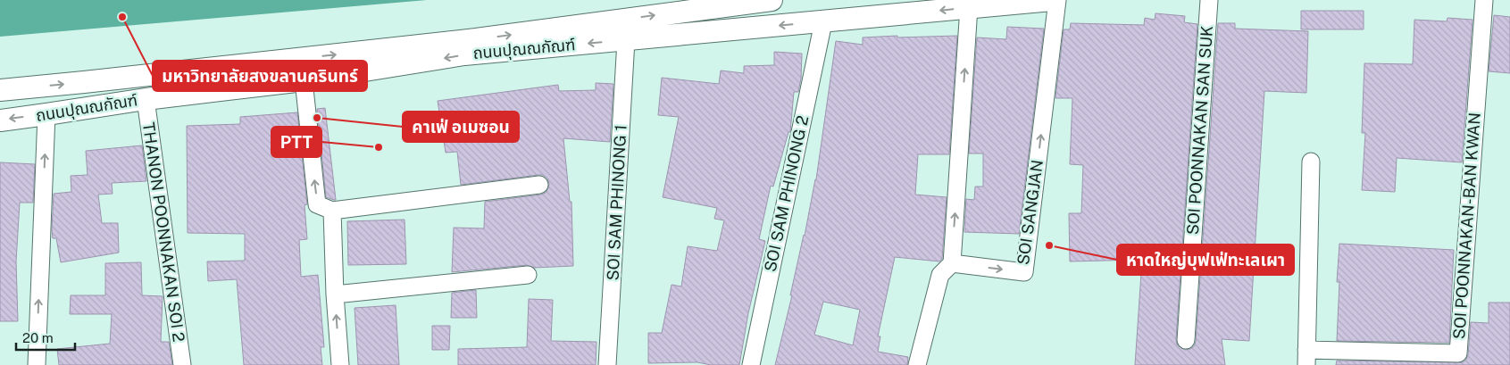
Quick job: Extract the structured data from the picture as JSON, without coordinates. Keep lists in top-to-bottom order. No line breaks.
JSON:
{"streets":{"street":["ถนนปุณณกัณฑ์","SOI POONNAKAN SAN SUK","SOI SAM PHINONG 2","SOI SAM PHINONG 1","SOI SANGJAN","SOI POONNAKAN-BAN KWAN","THANON POONNAKAN SOI 2"]},"crossings":[["ถนนปุณณกัณฑ์","SOI SAM PHINONG 2"],["ถนนปุณณกัณฑ์","SOI SAM PHINONG 1"],["ถนนปุณณกัณฑ์","THANON POONNAKAN SOI 2"]],"places":["มหาวิทยาลัยสงขลานครินทร์","คาเฟ่ อเมซอน","PTT","หาดใหญ่บุฟเฟ่ทะเลเผา"],"scale_bar":"20 m"}
